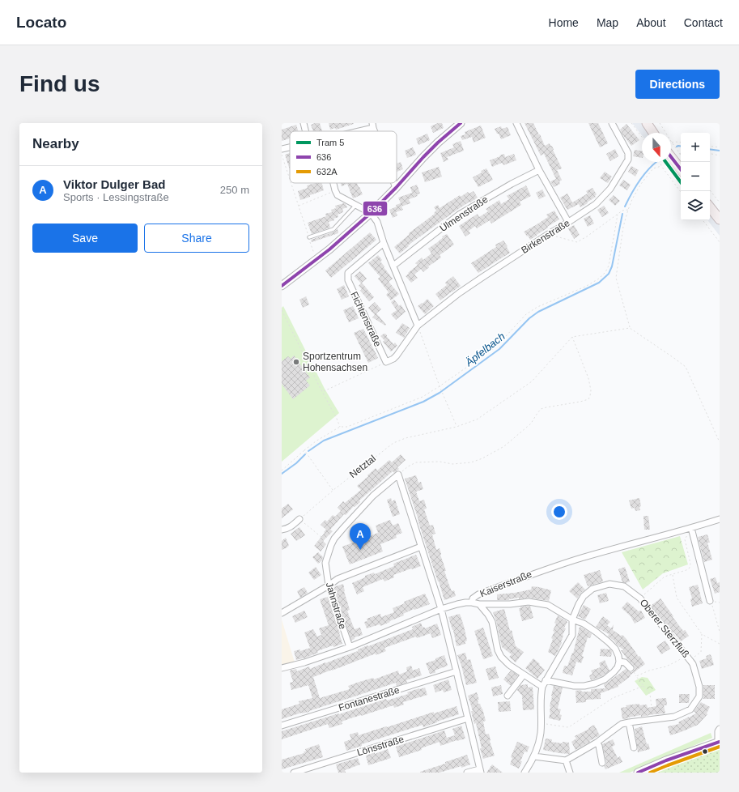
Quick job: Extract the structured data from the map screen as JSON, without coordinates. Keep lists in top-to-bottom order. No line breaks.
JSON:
{"streets":{"street":["Ulmenstraße","Birkenstraße","Fichtenstraße","Kaiserstraße","Jahnstraße","Oberer Sterzfluß","Fontanestraße","Lönsstraße"],"path":["Netztal"]},"crossings":[["Kaiserstraße","Jahnstraße"]],"water":["Äpfelbach"],"places":["Sportzentrum Hohensachsen"],"lines":["transit line 636","tram line 5","transit line 632A"],"legend":["Tram 5","636","632A"],"north":"bottom","page":{"header":"Locato","nav":["Home","Map","About","Contact"],"buttons":["Directions",["Save","Share"]],"title":"Find us","heading":"Nearby","map_buttons":["+","−"],"list":[{"mark":"A","name":"Viktor Dulger Bad","note":"Sports · Lessingstraße","value":"250 m"}],"pins":"A"}}
